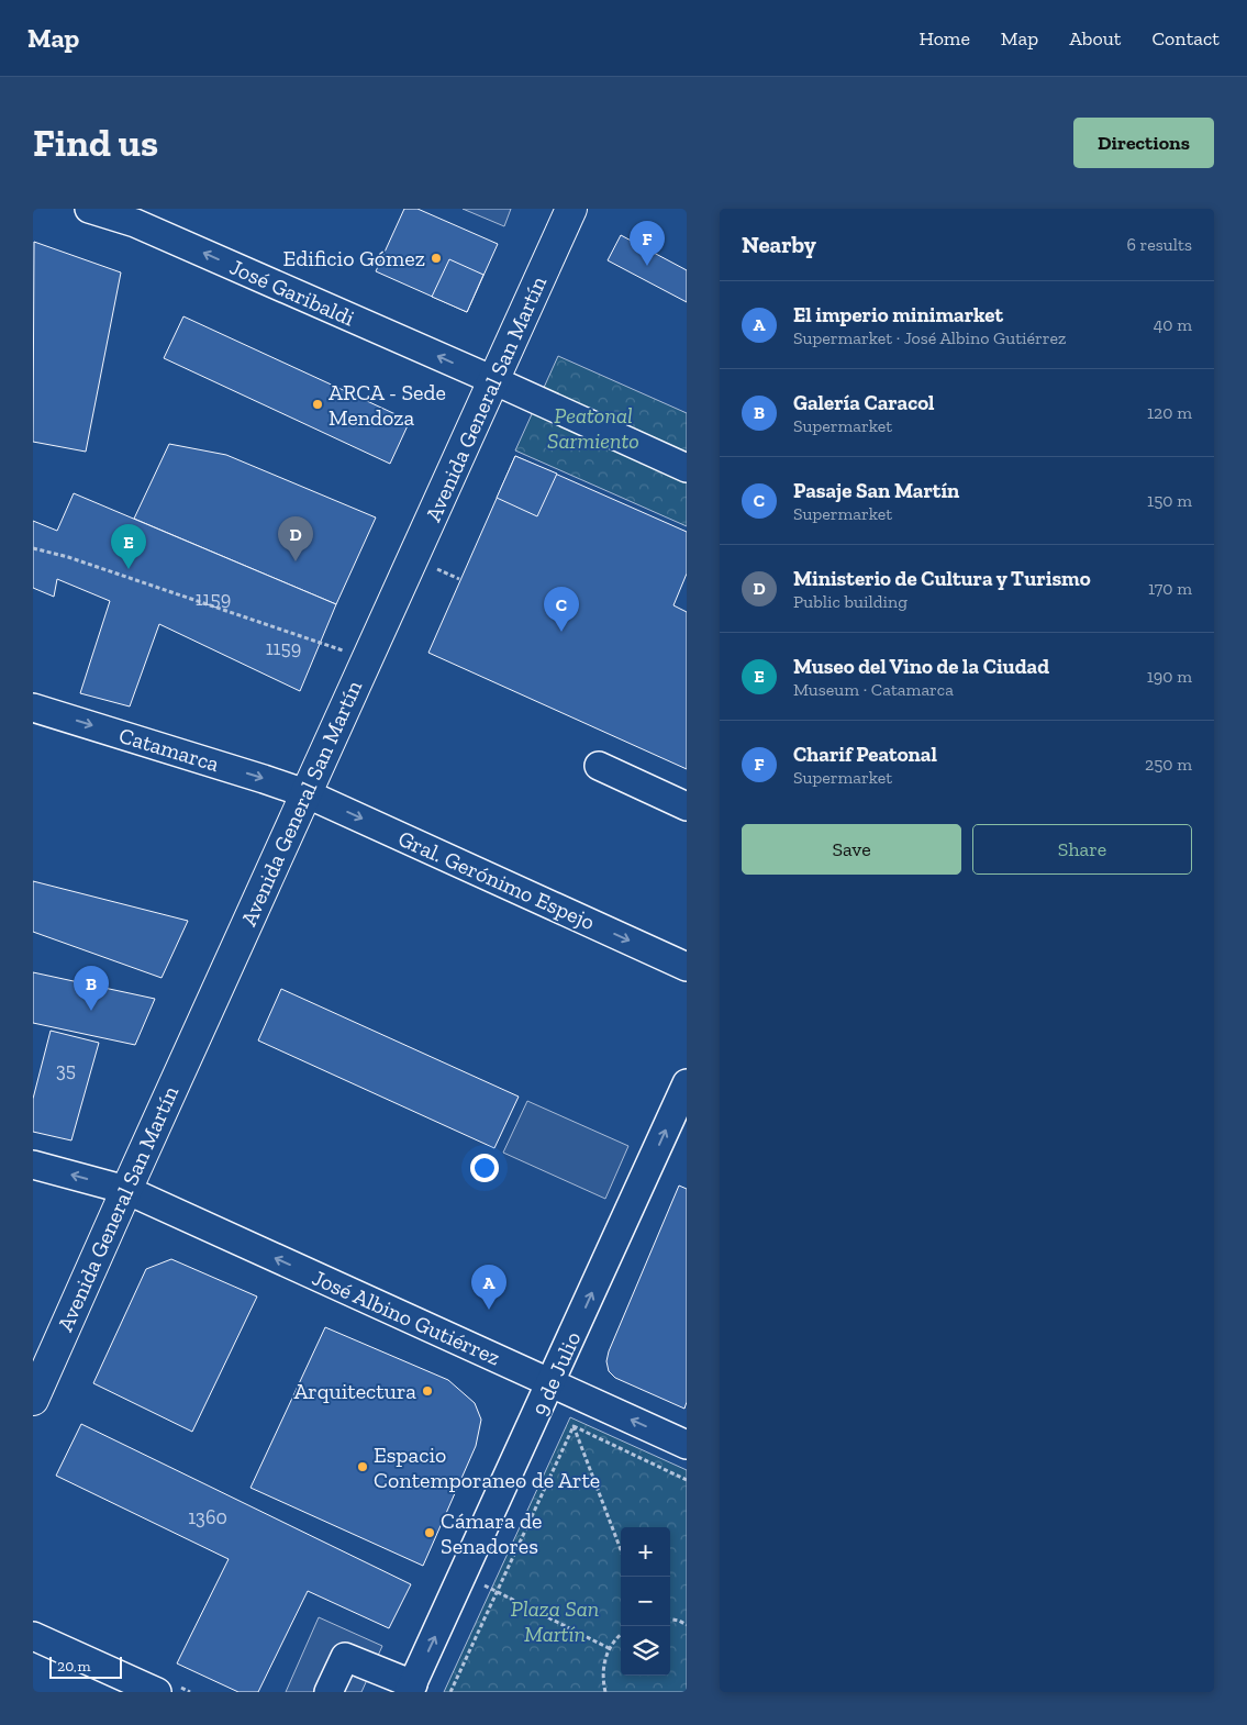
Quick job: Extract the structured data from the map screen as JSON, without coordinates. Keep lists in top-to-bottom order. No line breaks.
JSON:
{"streets":{"main road":["Avenida General San Martín"],"street":["José Garibaldi","Catamarca","Gral. Gerónimo Espejo","José Albino Gutiérrez","9 de Julio"]},"crossings":[["José Garibaldi","Avenida General San Martín"],["Avenida General San Martín","Catamarca"],["Avenida General San Martín","Gral. Gerónimo Espejo"],["Avenida General San Martín","José Albino Gutiérrez"],["Catamarca","Gral. Gerónimo Espejo"],["José Albino Gutiérrez","9 de Julio"]],"one_way":["José Garibaldi","Catamarca","Gral. Gerónimo Espejo","José Albino Gutiérrez","9 de Julio"],"parks":["Peatonal Sarmiento","Plaza San Martín"],"places":["Edificio Gómez","ARCA - Sede Mendoza","Arquitectura","Espacio Contemporaneo de Arte","Cámara de Senadores"],"house_numbers":["1159","1159","35","1360"],"scale_bar":"20 m","page":{"header":"Map","nav":["Home","Map","About","Contact"],"buttons":["Directions",["Save","Share"]],"title":"Find us","heading":["Nearby","6 results"],"pins":["F","D","E","C","B","A"],"list":[{"mark":"A","name":"El imperio minimarket","note":"Supermarket · José Albino Gutiérrez","value":"40 m"},{"mark":"B","name":"Galería Caracol","note":"Supermarket","value":"120 m"},{"mark":"C","name":"Pasaje San Martín","note":"Supermarket","value":"150 m"},{"mark":"D","name":"Ministerio de Cultura y Turismo","note":"Public building","value":"170 m"},{"mark":"E","name":"Museo del Vino de la Ciudad","note":"Museum · Catamarca","value":"190 m"},{"mark":"F","name":"Charif Peatonal","note":"Supermarket","value":"250 m"}],"map_buttons":["+","−"],"scale":"20 m"}}
